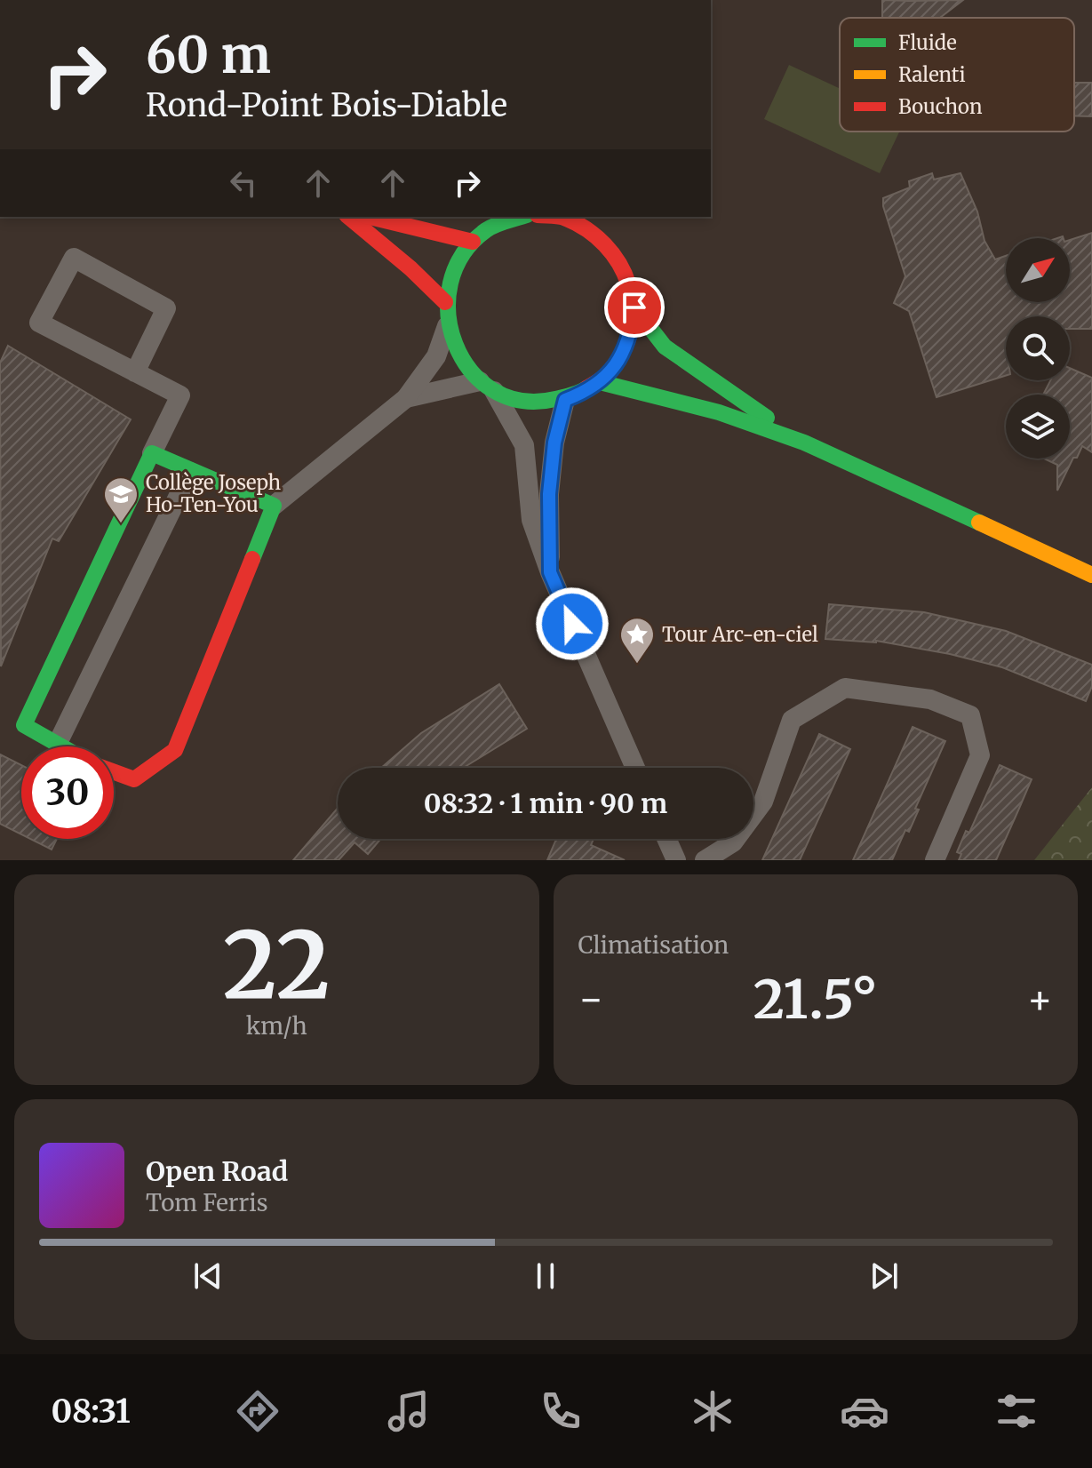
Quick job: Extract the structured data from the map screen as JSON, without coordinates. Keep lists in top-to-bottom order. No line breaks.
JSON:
{"places":{"school or university":["Collège Joseph Ho-Ten-You"],"place":["Tour Arc-en-ciel"]},"legend":["Fluide","Ralenti","Bouchon"],"north":"top right","page":{"turn":["60 m","Rond-Point Bois-Diable"],"limit":"30","trip":"08:32 · 1 min · 90 m","tile":[["22","km/h"],"Climatisation"],"heat":["−","21.5°","+"],"song":["Open Road","Tom Ferris"],"tabs":"08:31"}}
